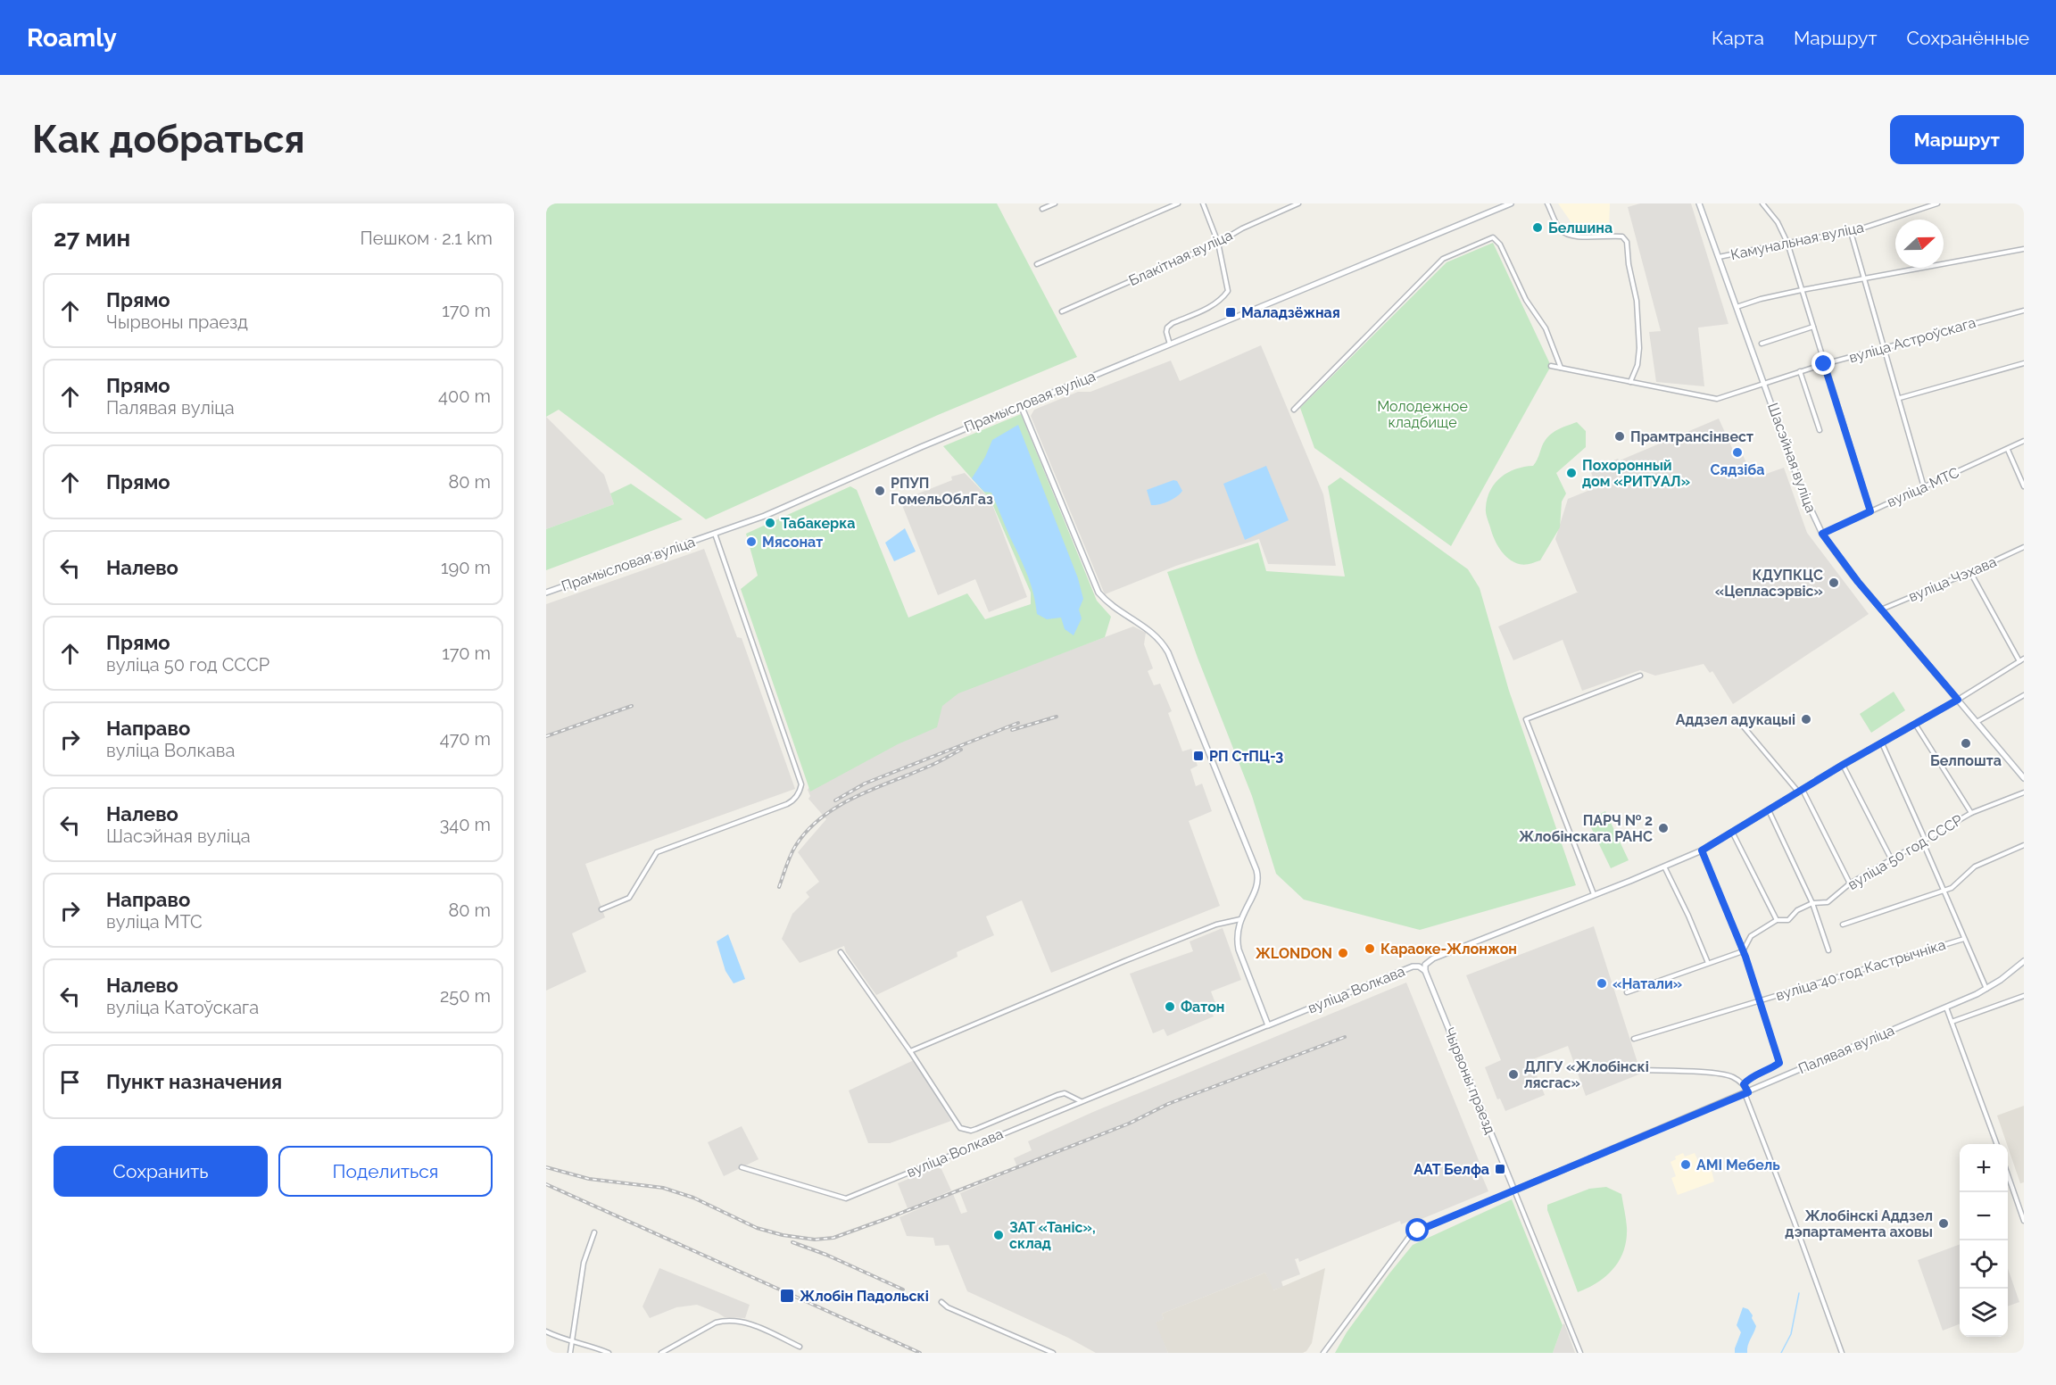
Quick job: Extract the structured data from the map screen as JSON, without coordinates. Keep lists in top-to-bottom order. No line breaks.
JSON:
{"streets":{"street":["Камунальная вуліца","Блакітная вуліца","вуліца Астроўскага","Прамысловая вуліца","Шасэйная вуліца","вуліца МТС","вуліца Чэхава","вуліца 50 год СССР","вуліца 40 год Кастрычніка","вуліца Волкава","Палявая вуліца","Чырвоны праезд"]},"crossings":[["Камунальная вуліца","Шасэйная вуліца"],["вуліца Астроўскага","Шасэйная вуліца"],["Шасэйная вуліца","вуліца МТС"],["Шасэйная вуліца","вуліца Чэхава"],["Шасэйная вуліца","вуліца Волкава"],["вуліца Волкава","Чырвоны праезд"],["Палявая вуліца","Чырвоны праезд"]],"parks":["Молодежное кладбище"],"places":{"other":["Белшина","Прамтрансінвест","Сядзіба","Похоронный дом «РИТУАЛ»","РПУП ГомельОблГаз","Табакерка","Мясонат","КДУПКЦС «Цепласэрвіс»","Аддзел адукацыі","Белпошта","ПАРЧ № 2 Жлобінскага РАНС","Караоке-Жлонжон","ЖLONDON","«Натали»","Фатон","ДЛГУ «Жлобінскі лясгас»","AMI Мебель","Жлобінскі Аддзел дэпартамента аховы","ЗАТ «Таніс», склад"],"transit":["Маладзёжная","РП СтПЦ-3","ААТ Белфа","Жлобін Падольскі"]},"north":"right","page":{"header":"Roamly","nav":["Карта","Маршрут","Сохранённые"],"buttons":["Маршрут",["Сохранить","Поделиться"]],"title":"Как добраться","heading":["27 мин","Пешком · 2.1 km"],"list":[["Прямо","Чырвоны праезд","170 m"],["Прямо","Палявая вуліца","400 m"],["Прямо","80 m"],["Налево","190 m"],["Прямо","вуліца 50 год СССР","170 m"],["Направо","вуліца Волкава","470 m"],["Налево","Шасэйная вуліца","340 m"],["Направо","вуліца МТС","80 m"],["Налево","вуліца Катоўскага","250 m"],"Пункт назначения"],"map_buttons":["+","−"]}}
